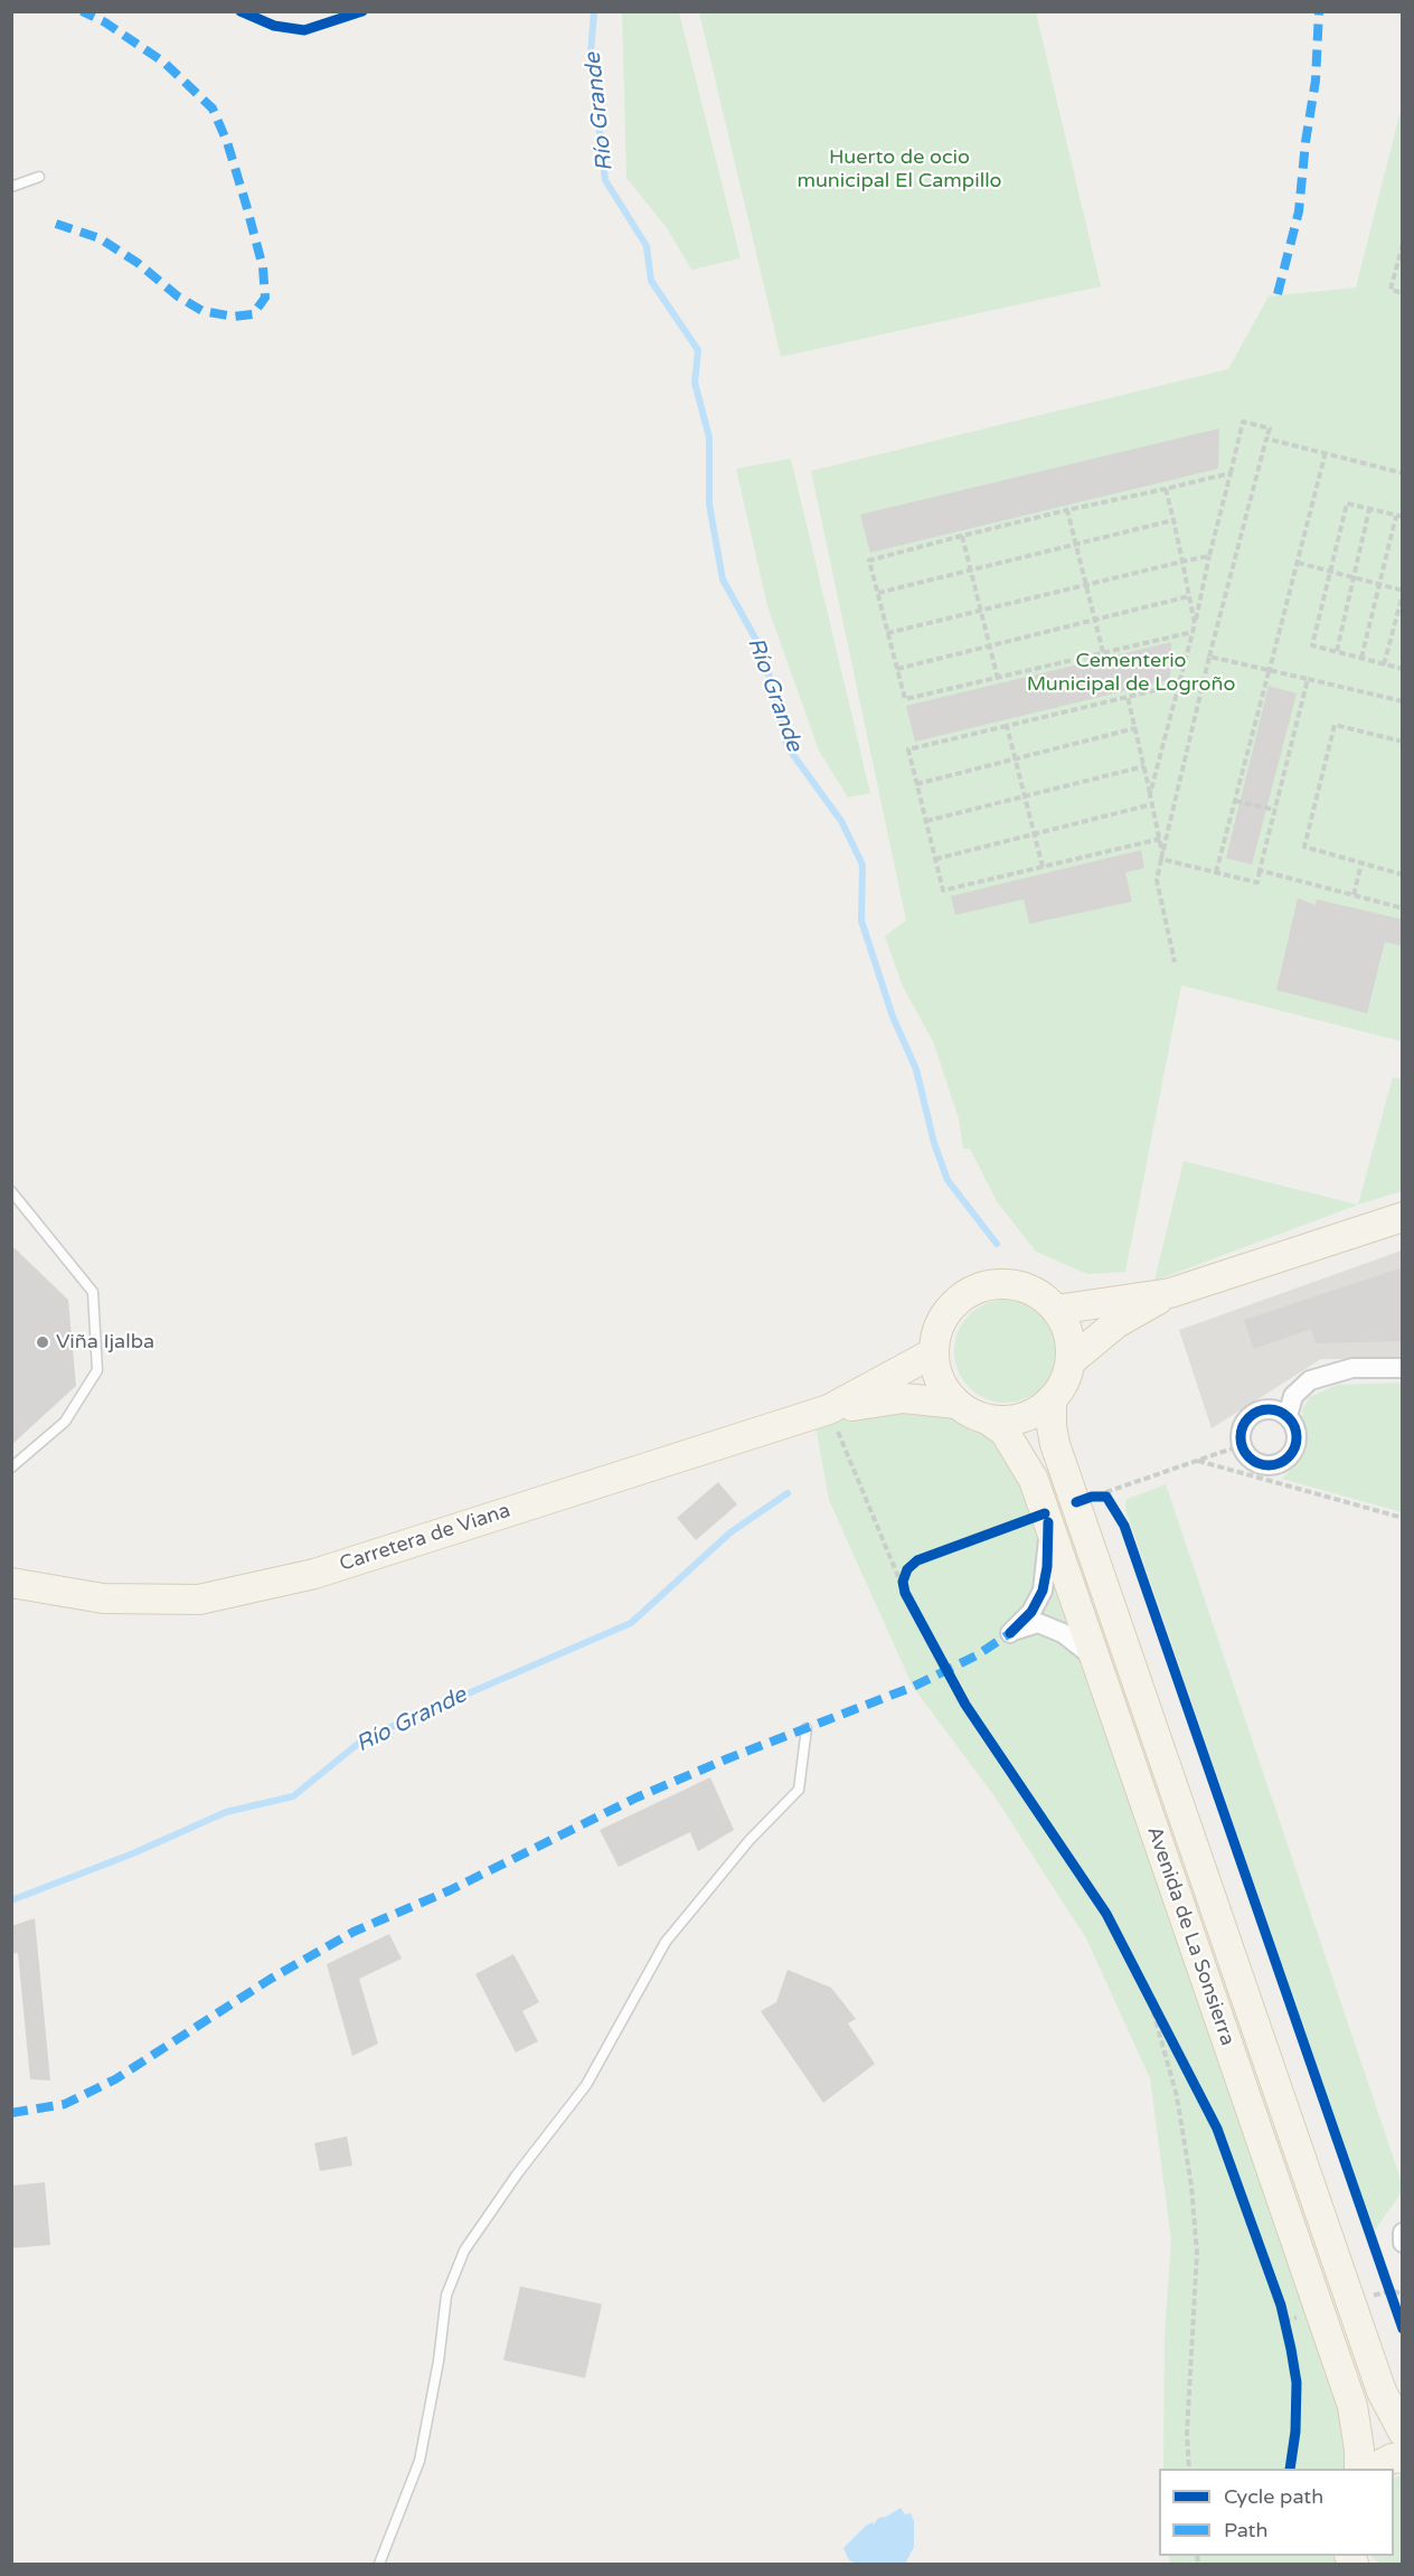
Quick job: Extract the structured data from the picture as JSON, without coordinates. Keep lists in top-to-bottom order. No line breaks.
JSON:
{"streets":{"main road":["Carretera de Viana","Avenida de La Sonsierra"]},"crossings":[["Carretera de Viana","Avenida de La Sonsierra"]],"water":["Río Grande"],"parks":["Huerto de ocio municipal El Campillo","Cementerio Municipal de Logroño"],"places":["Viña Ijalba"],"legend":["Cycle path","Path"]}
